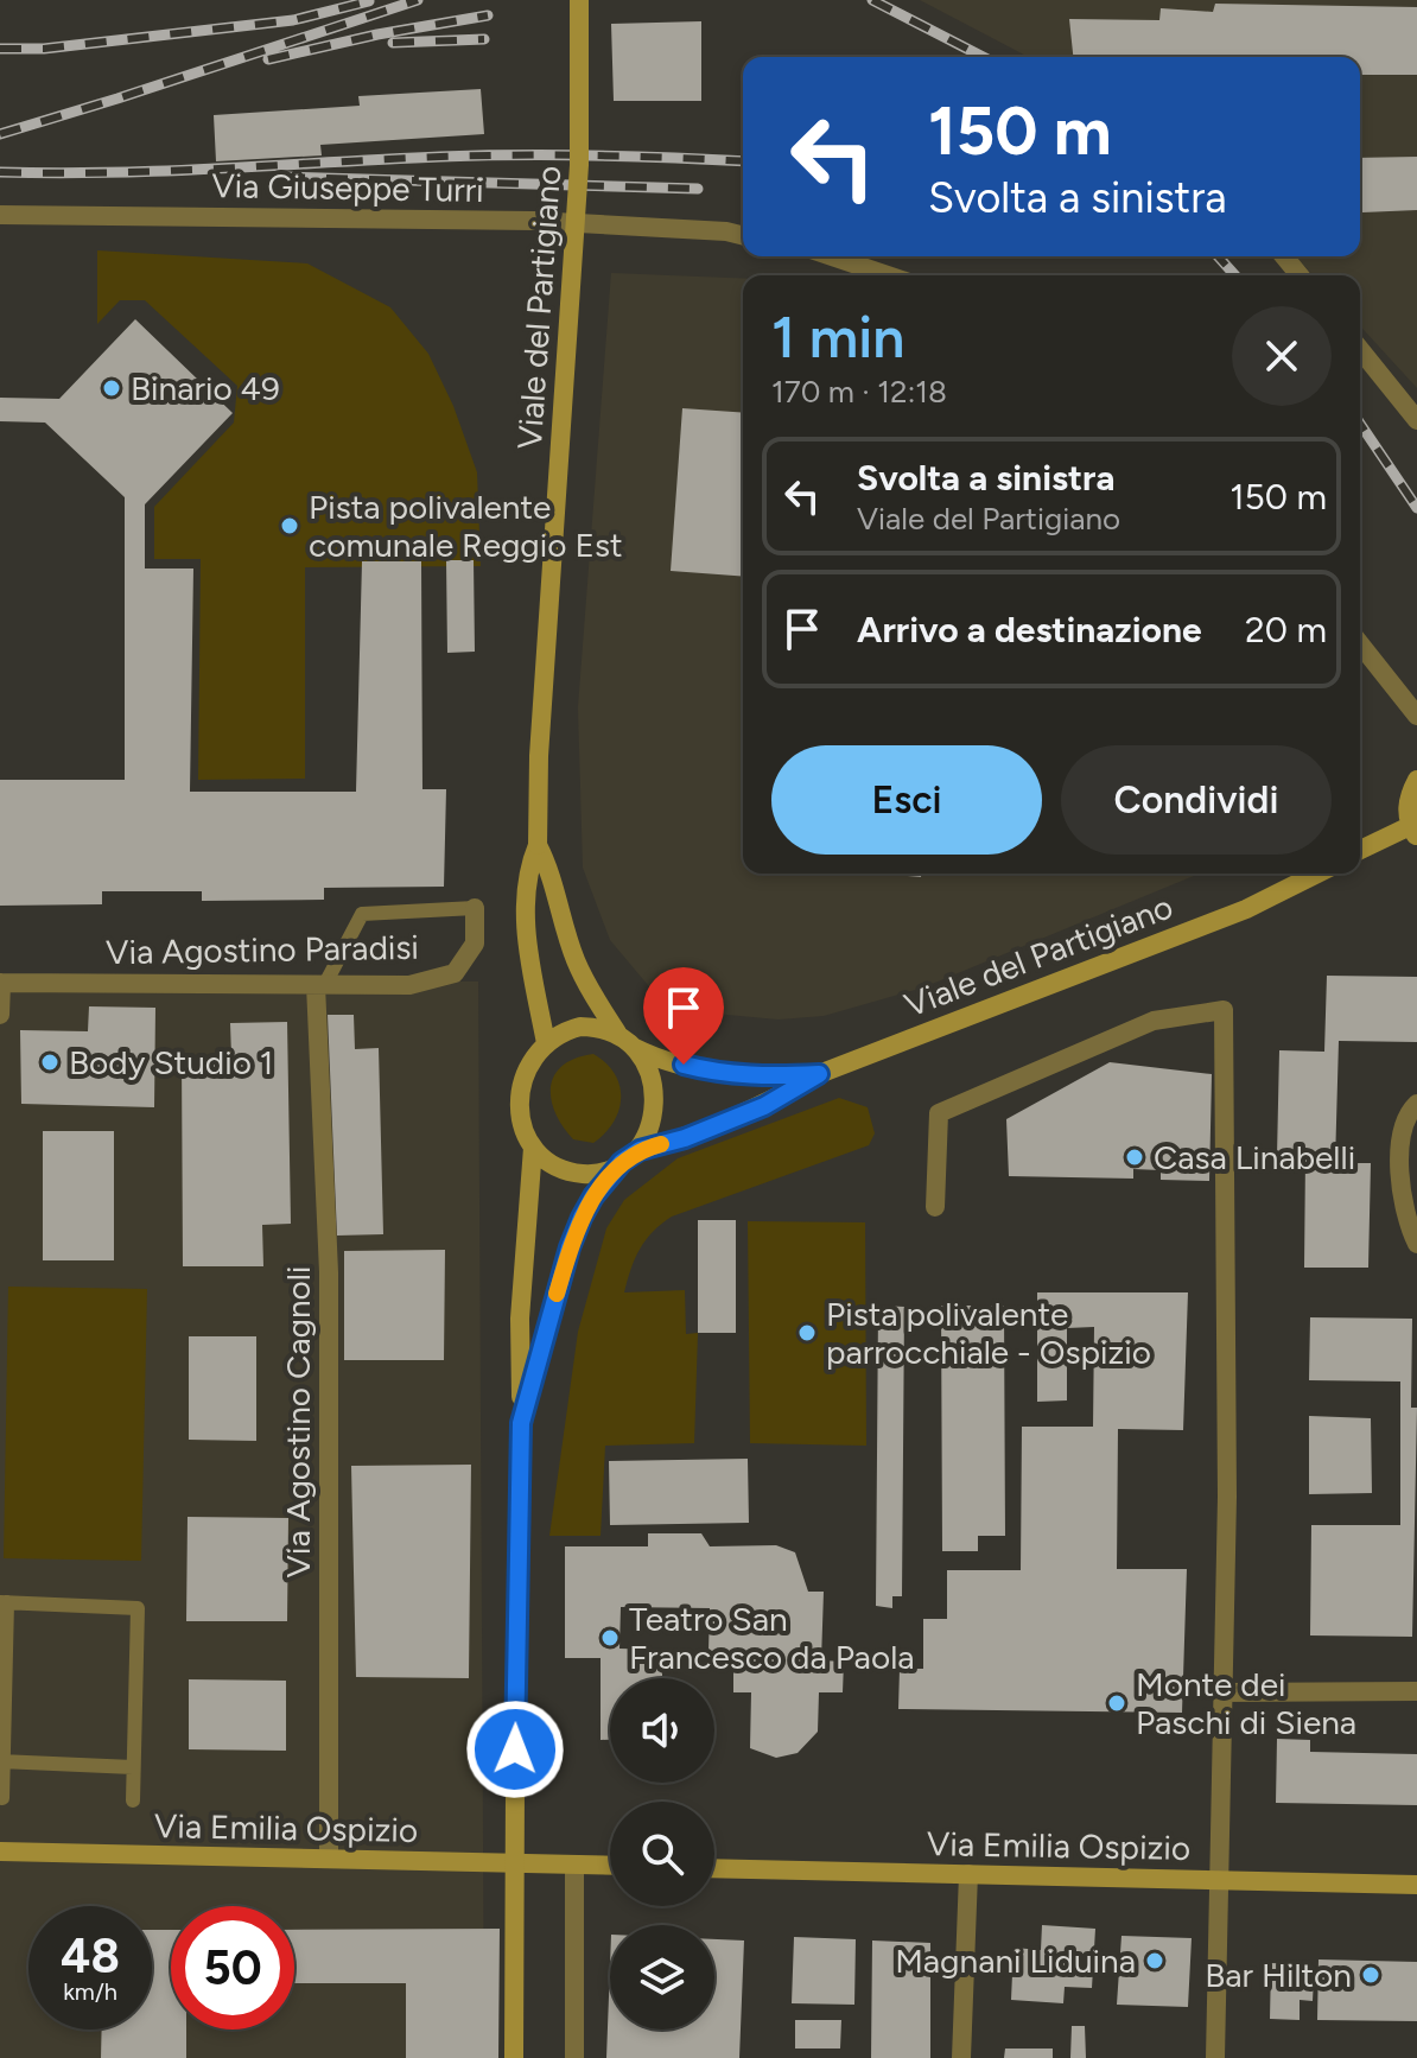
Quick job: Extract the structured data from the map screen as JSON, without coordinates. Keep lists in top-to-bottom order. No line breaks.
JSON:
{"streets":{"main road":["Viale del Partigiano","Via Emilia Ospizio"],"street":["Via Giuseppe Turri","Via Agostino Paradisi","Via Agostino Cagnoli"]},"crossings":[["Via Agostino Paradisi","Via Agostino Cagnoli"],["Via Agostino Cagnoli","Via Emilia Ospizio"]],"places":["Binario 49","Pista polivalente comunale Reggio Est","Body Studio 1","Casa Linabelli","Pista polivalente parrocchiale - Ospizio","Teatro San Francesco da Paola","Monte dei Paschi di Siena","Magnani Liduina","Bar Hilton"],"page":{"turn":["150 m","Svolta a sinistra"],"heading":["1 min","170 m · 12:18"],"list":[{"name":"Svolta a sinistra","note":"Viale del Partigiano","value":"150 m"},{"name":"Arrivo a destinazione","value":"20 m"}],"buttons":["Esci","Condividi"],"speed":"48 km/h","limit":"50"}}
